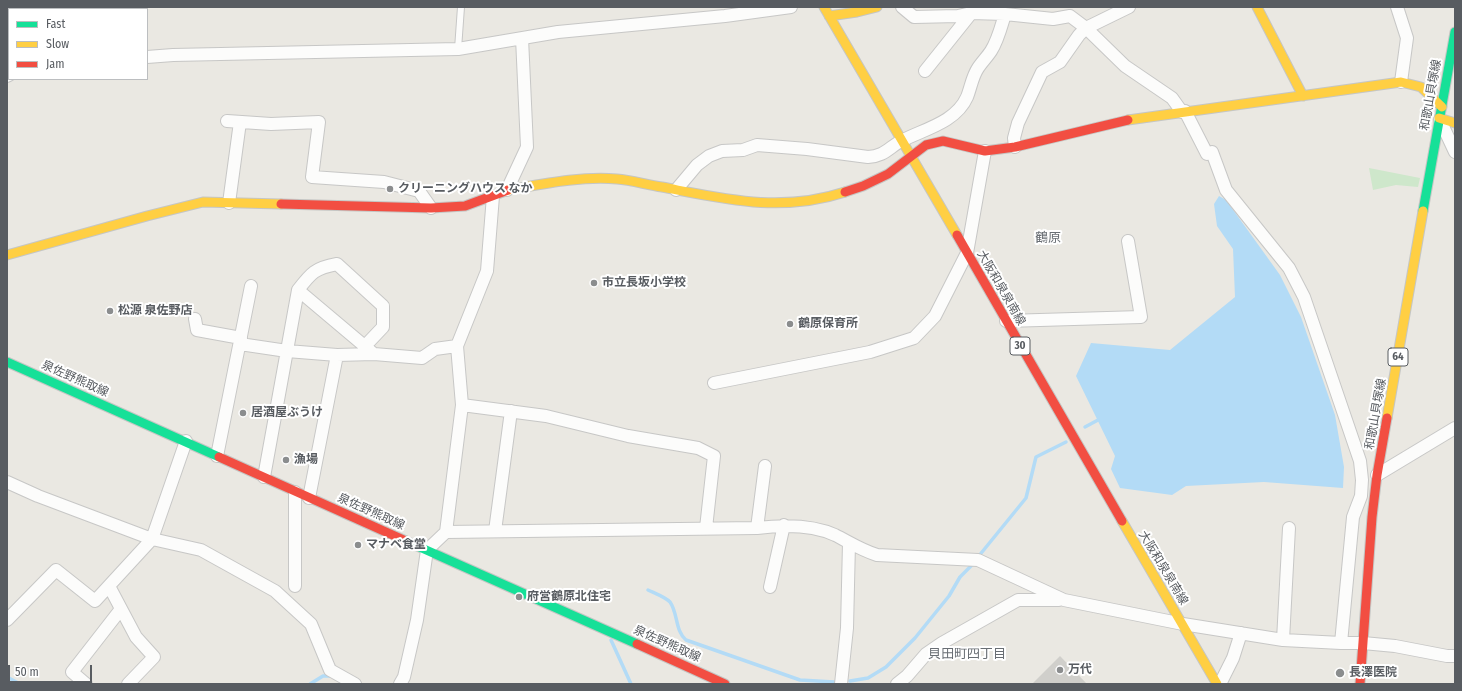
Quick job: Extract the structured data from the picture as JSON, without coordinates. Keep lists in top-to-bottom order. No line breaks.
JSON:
{"streets":{"main road":["和歌山貝塚線","大阪和泉泉南線","30","64","泉佐野熊取線"]},"districts":["鶴原","貝田町四丁目"],"places":["クリーニングハウス なか","市立長坂小学校","松源 泉佐野店","鶴原保育所","居酒屋ぶうけ","漁場","マナベ食堂","府営鶴原北住宅","万代","長澤医院"],"legend":["Fast","Slow","Jam"],"scale_bar":"50 m"}
